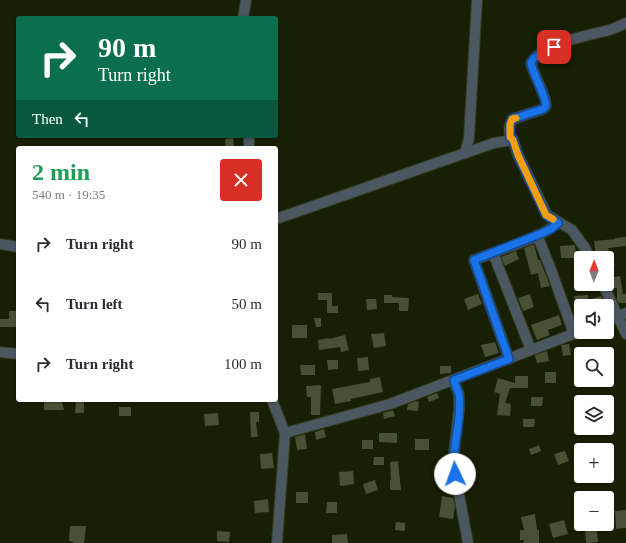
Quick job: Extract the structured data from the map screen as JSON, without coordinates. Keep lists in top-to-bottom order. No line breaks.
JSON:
{"north":"top","page":{"turn":["90 m","Turn right"],"then":"Then","heading":["2 min","540 m · 19:35"],"list":[{"name":"Turn right","value":"90 m"},{"name":"Turn left","value":"50 m"},{"name":"Turn right","value":"100 m"}],"map_buttons":["+","−"]}}
